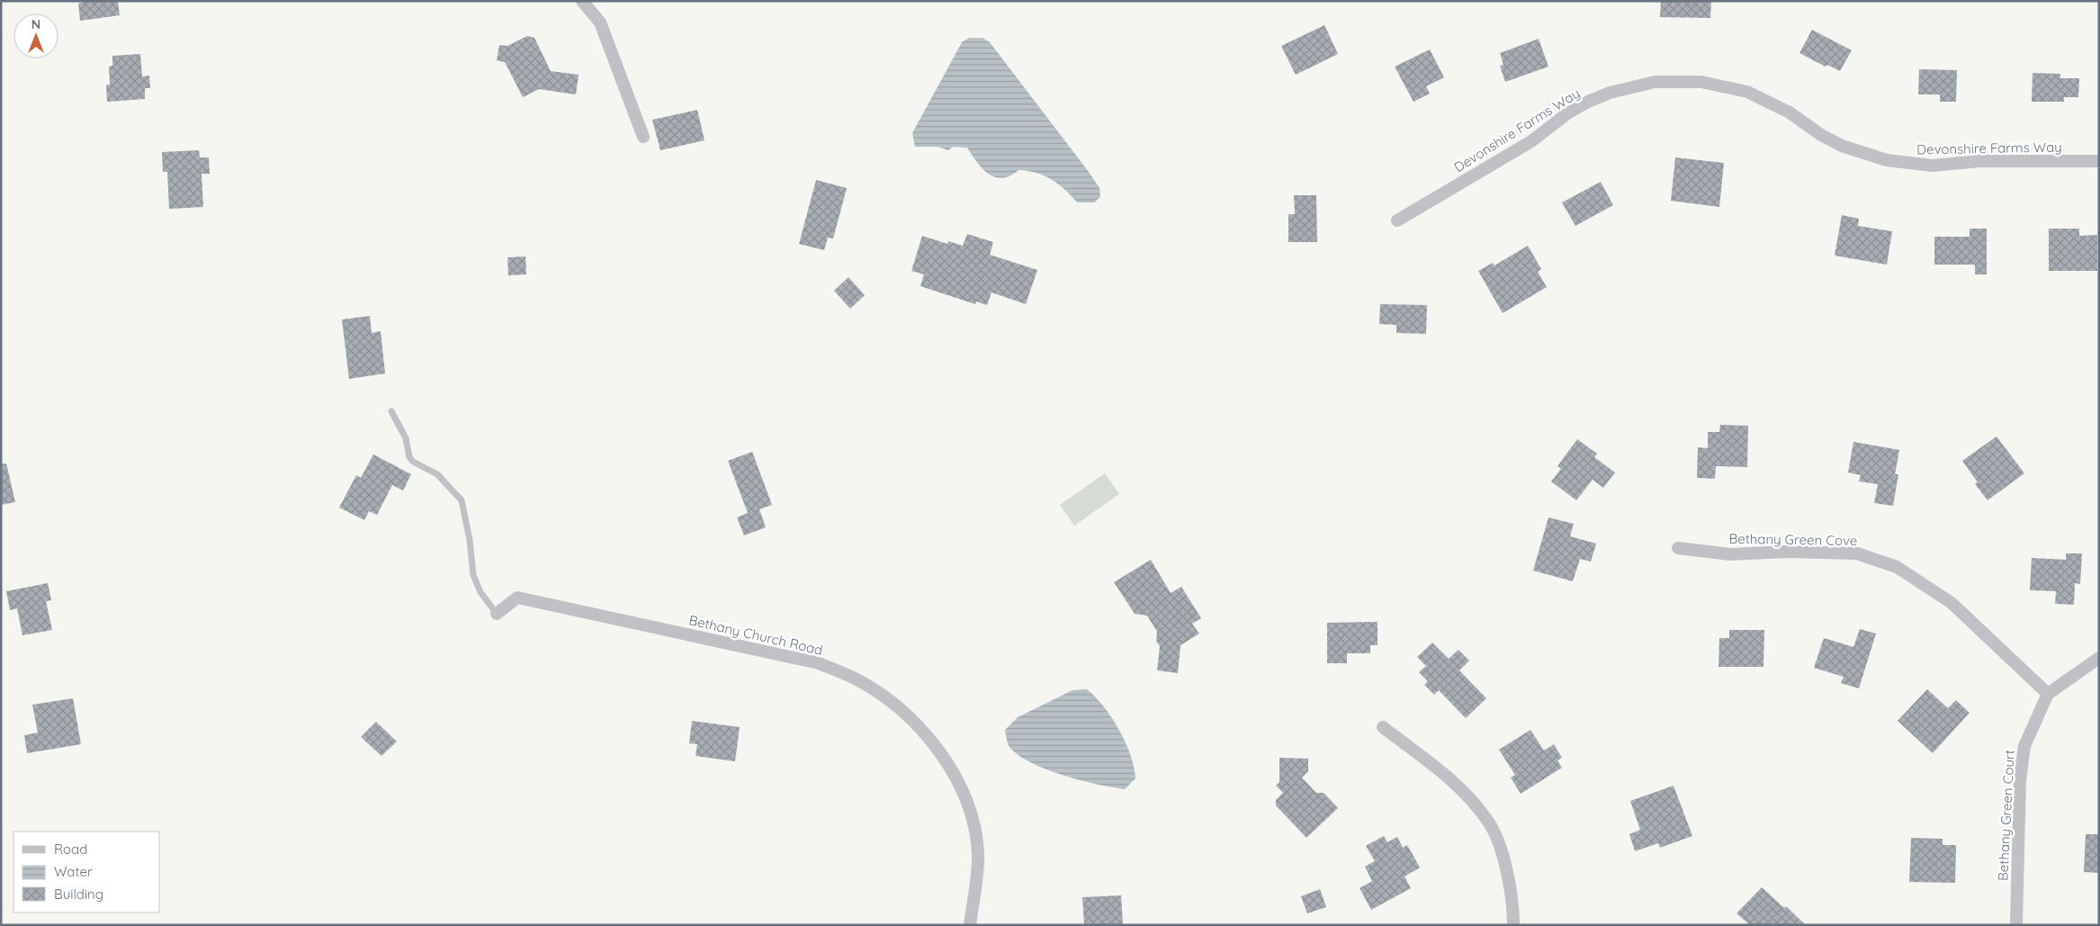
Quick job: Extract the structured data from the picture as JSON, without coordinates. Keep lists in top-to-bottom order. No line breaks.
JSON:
{"streets":{"street":["Devonshire Farms Way","Bethany Green Cove","Bethany Church Road","Bethany Green Court"]},"crossings":[["Bethany Green Cove","Bethany Green Court"]],"legend":["Road","Water","Building"],"north":"top"}
